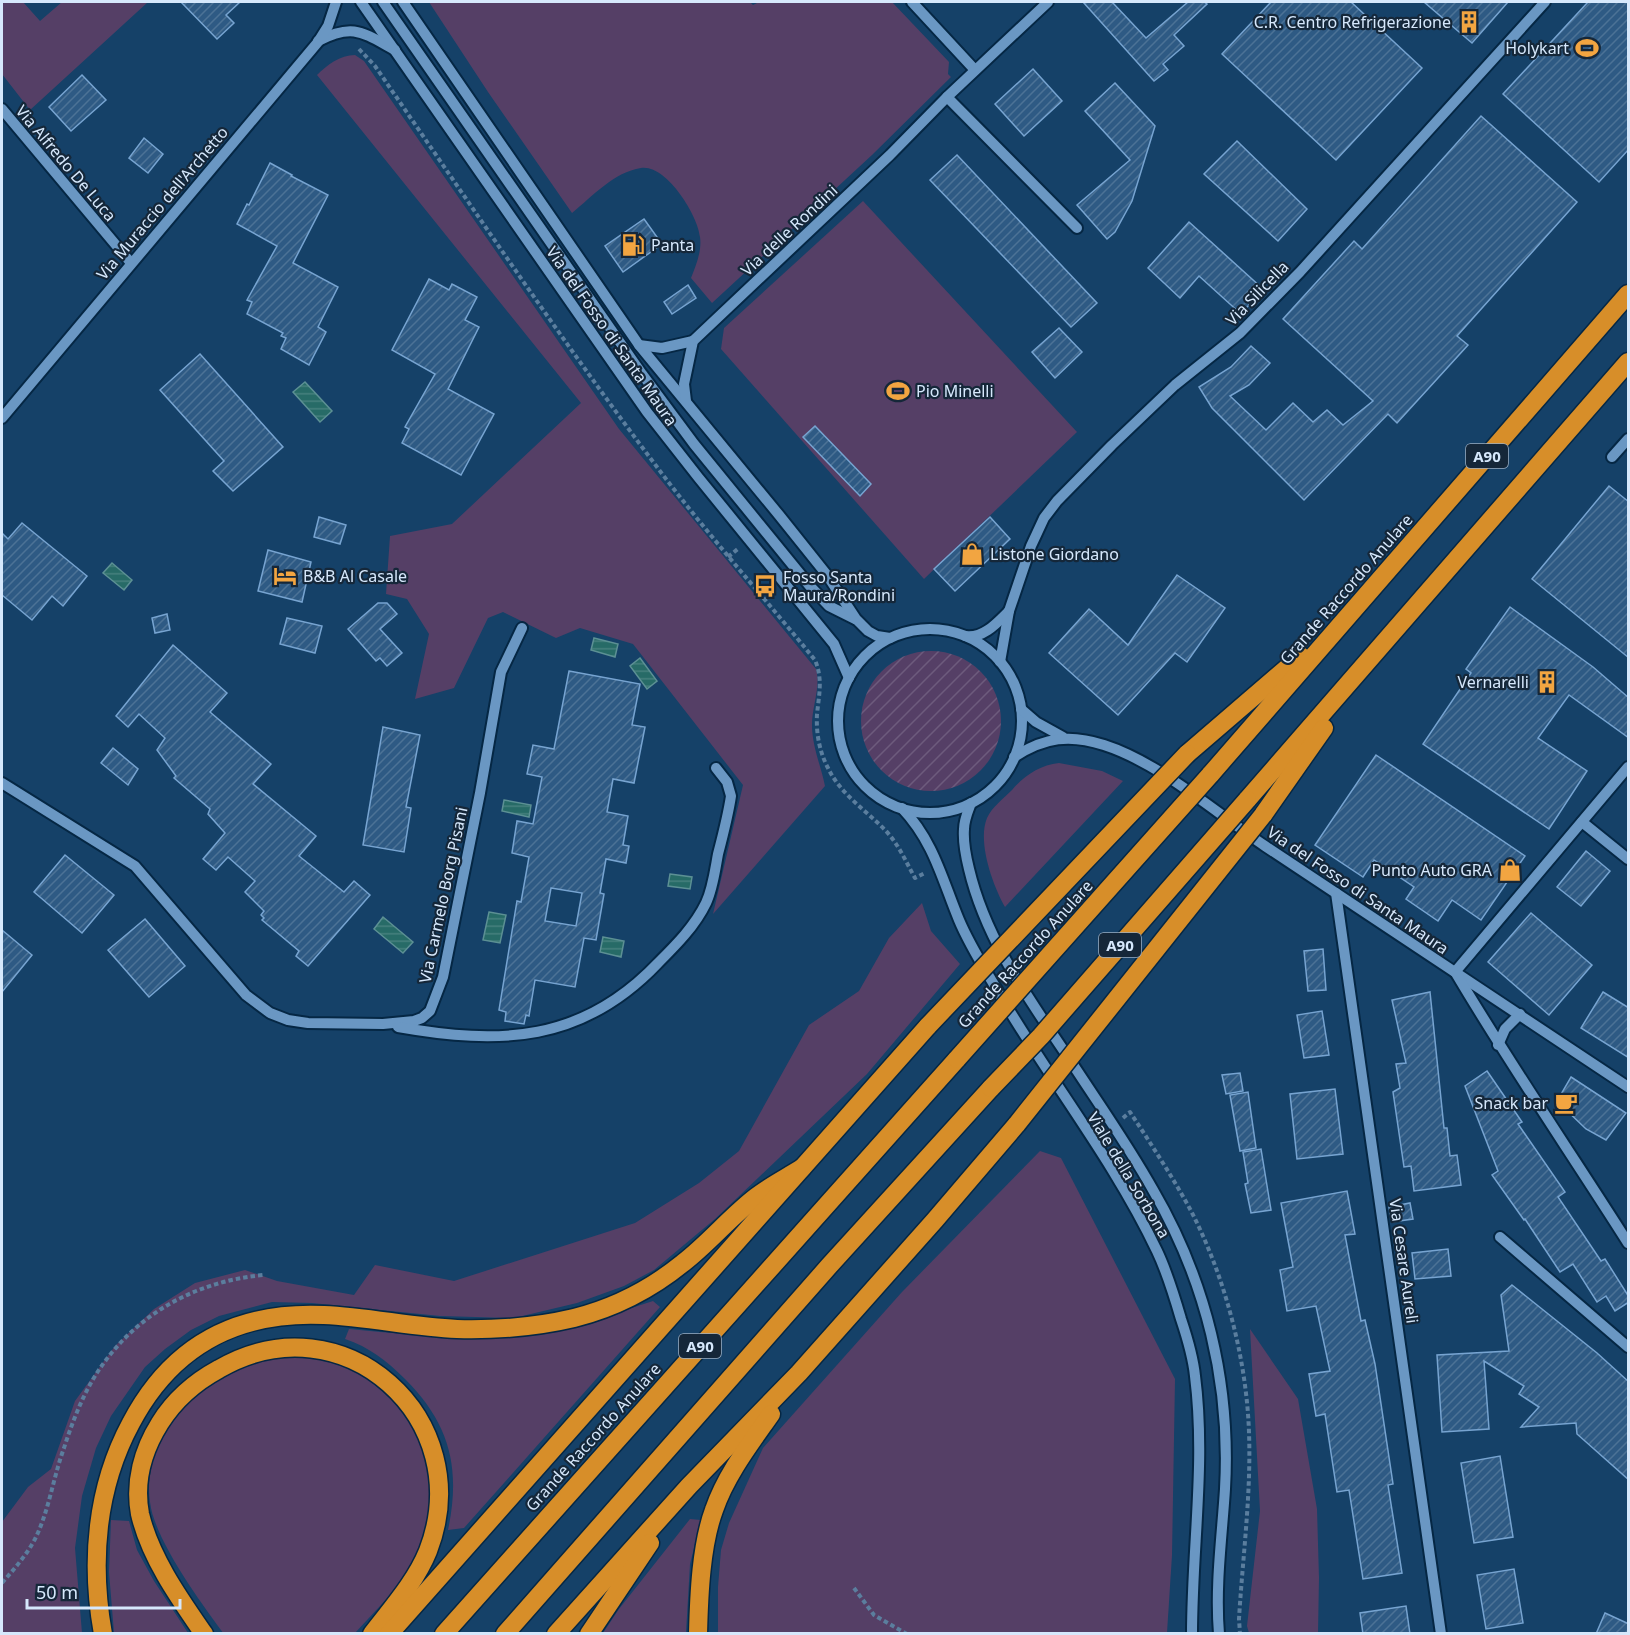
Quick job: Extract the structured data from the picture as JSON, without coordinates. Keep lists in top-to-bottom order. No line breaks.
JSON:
{"streets":{"highway":["A90","Grande Raccordo Anulare"],"street":["Via Alfredo De Luca","Via Muraccio dell'Archetto","Via delle Rondini","Via Silicella","Via del Fosso di Santa Maura","Via Carmelo Borg Pisani","Viale della Sorbona","Via Cesare Aureli"]},"crossings":[["Via Alfredo De Luca","Via Muraccio dell'Archetto"],["Via Silicella","Via del Fosso di Santa Maura"],["Via Silicella","Viale della Sorbona"],["Via del Fosso di Santa Maura","Viale della Sorbona"],["Via del Fosso di Santa Maura","Via Cesare Aureli"]],"places":{"building":["C.R. Centro Refrigerazione","Vernarelli"],"sports":["Holykart","Pio Minelli"],"fuel station":["Panta"],"shop":["Listone Giordano","Punto Auto GRA"],"hotel":["B&B Al Casale"],"bus stop":["Fosso Santa Maura/Rondini"],"cafe":["Snack bar"]},"scale_bar":"50 m"}
